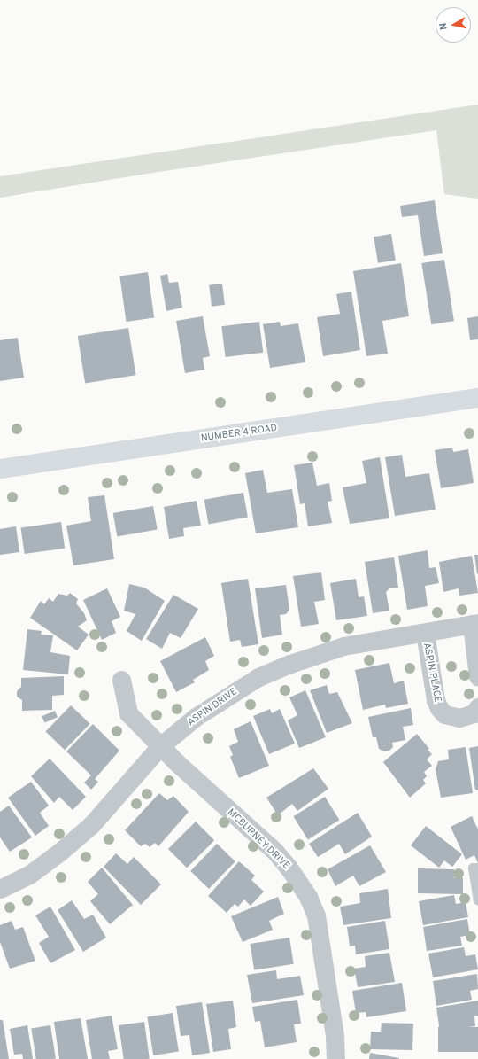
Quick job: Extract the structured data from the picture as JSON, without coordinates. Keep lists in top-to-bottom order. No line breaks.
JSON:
{"streets":{"main road":["NUMBER 4 ROAD"],"street":["ASPIN PLACE","ASPIN DRIVE","MCBURNEY DRIVE"]},"crossings":[["ASPIN PLACE","ASPIN DRIVE"],["ASPIN DRIVE","MCBURNEY DRIVE"]],"north":"left"}
